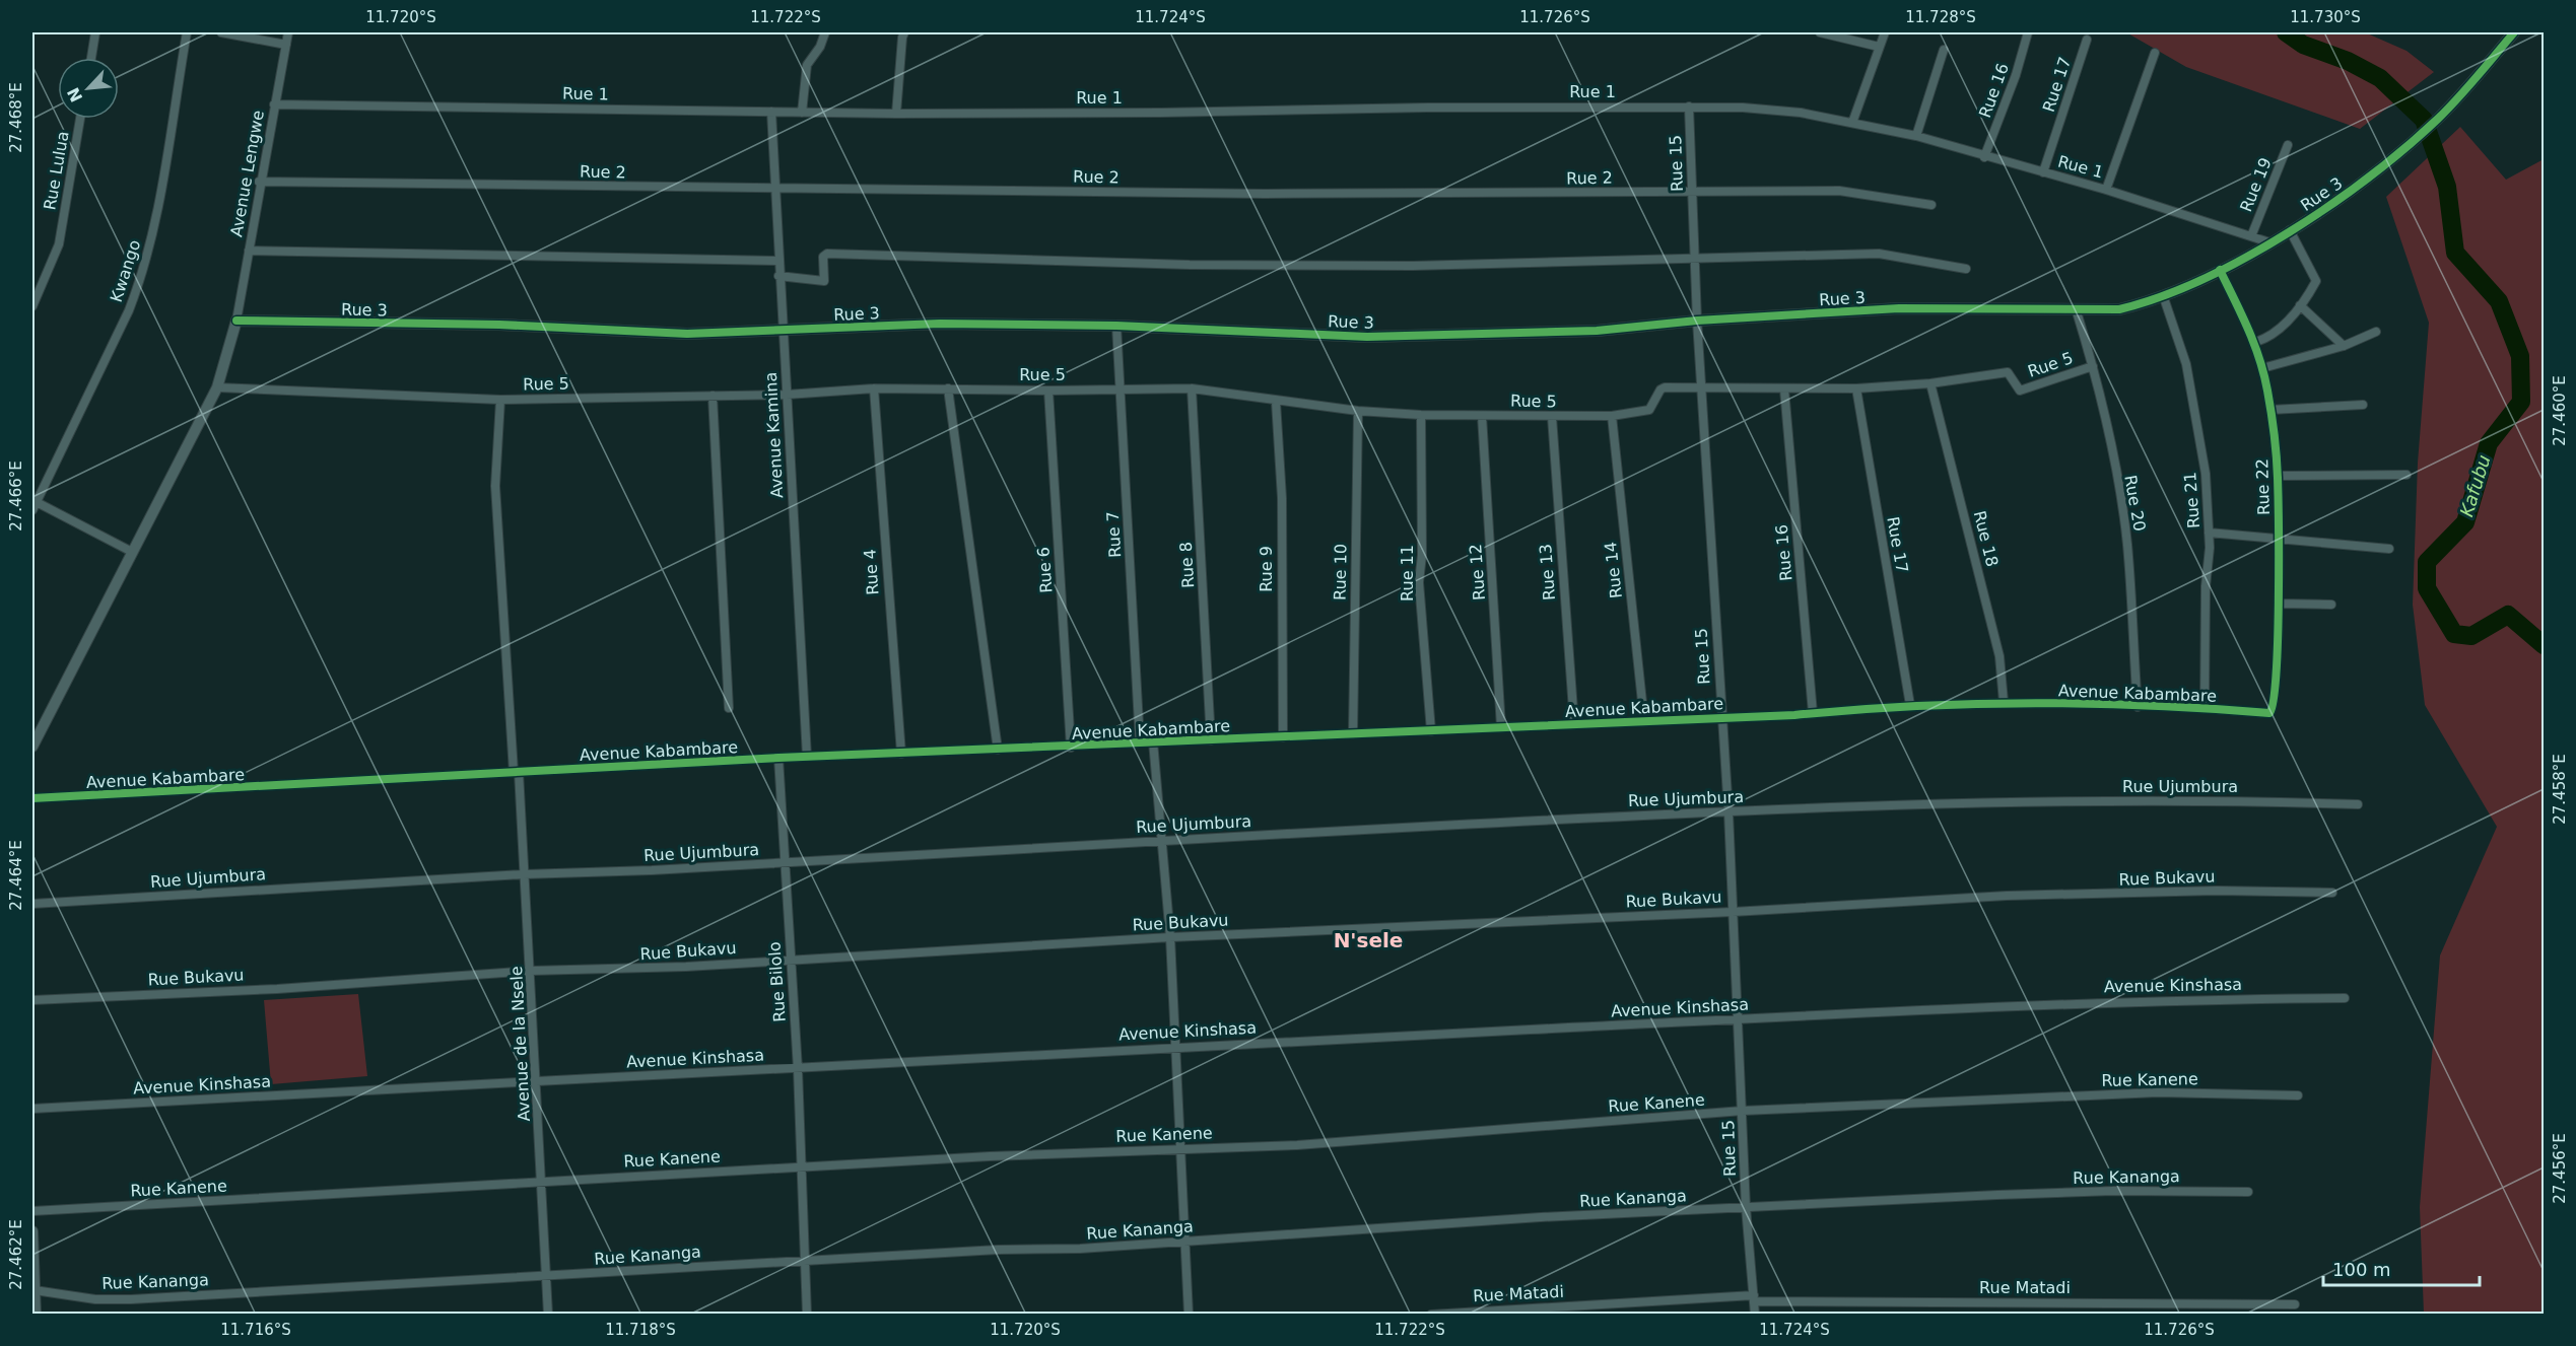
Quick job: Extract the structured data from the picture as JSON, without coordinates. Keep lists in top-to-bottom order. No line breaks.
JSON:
{"streets":{"street":["Rue 17","Rue 16","Rue 1","Rue 15","Rue Lulua","Rue 2","Avenue Lengwe","Rue 19","Rue 3","Kwango","Rue 5","Avenue Kamina","Rue 22","Rue 21","Rue 20","Rue 7","Rue 18","Rue 8","Rue 9","Rue 6","Rue 14","Rue 4","Rue 10","Rue 12","Rue 13","Rue 11","Avenue Kabambare","Rue Ujumbura","Rue Bukavu","Rue Bilolo","Avenue Kinshasa","Avenue de la Nsele","Rue Kanene","Rue Kananga","Rue Matadi"]},"crossings":[["Rue 17","Rue 1"],["Rue 17","Rue 5"],["Rue 17","Avenue Kabambare"],["Rue 16","Rue 1"],["Rue 16","Rue 5"],["Rue 16","Avenue Kabambare"],["Rue 1","Rue 15"],["Rue 1","Avenue Lengwe"],["Rue 1","Rue 19"],["Rue 1","Rue 3"],["Rue 1","Avenue Kamina"],["Rue 15","Rue 2"],["Rue 15","Rue 3"],["Rue 15","Rue 5"],["Rue 15","Avenue Kabambare"],["Rue 15","Rue Ujumbura"],["Rue 15","Rue Bukavu"],["Rue 15","Avenue Kinshasa"],["Rue 15","Rue Kanene"],["Rue 15","Rue Kananga"],["Rue 15","Rue Matadi"],["Rue 2","Avenue Lengwe"],["Rue 2","Avenue Kamina"],["Avenue Lengwe","Rue 3"],["Rue 3","Avenue Kamina"],["Rue 3","Rue 22"],["Rue 3","Rue 21"],["Rue 3","Rue 20"],["Rue 3","Rue 7"],["Rue 5","Avenue Kamina"],["Rue 5","Rue 20"],["Rue 5","Rue 7"],["Rue 5","Rue 18"],["Rue 5","Rue 8"],["Rue 5","Rue 9"],["Rue 5","Rue 6"],["Rue 5","Rue 14"],["Rue 5","Rue 4"],["Rue 5","Rue 10"],["Rue 5","Rue 12"],["Rue 5","Rue 13"],["Rue 5","Rue 11"],["Rue 5","Avenue de la Nsele"],["Avenue Kamina","Avenue Kabambare"],["Rue 22","Avenue Kabambare"],["Rue 21","Avenue Kabambare"],["Rue 20","Avenue Kabambare"],["Rue 7","Avenue Kabambare"],["Rue 18","Avenue Kabambare"],["Rue 8","Avenue Kabambare"],["Rue 9","Avenue Kabambare"],["Rue 6","Avenue Kabambare"],["Rue 14","Avenue Kabambare"],["Rue 4","Avenue Kabambare"],["Rue 10","Avenue Kabambare"],["Rue 12","Avenue Kabambare"],["Rue 13","Avenue Kabambare"],["Rue 11","Avenue Kabambare"],["Avenue Kabambare","Rue Bilolo"],["Avenue Kabambare","Avenue de la Nsele"],["Rue Ujumbura","Rue Bilolo"],["Rue Ujumbura","Avenue de la Nsele"],["Rue Bukavu","Rue Bilolo"],["Rue Bukavu","Avenue de la Nsele"],["Rue Bilolo","Avenue Kinshasa"],["Rue Bilolo","Rue Kanene"],["Rue Bilolo","Rue Kananga"],["Avenue Kinshasa","Avenue de la Nsele"],["Avenue de la Nsele","Rue Kanene"],["Avenue de la Nsele","Rue Kananga"]],"districts":["N'sele"],"water":["Kafubu"],"scale_bar":"100 m","north":"bottom left","coordinates":["11.720°S","11.722°S","11.724°S","11.726°S","11.728°S","11.730°S","27.468°E","27.460°E","27.466°E","27.458°E","27.464°E","27.456°E","27.462°E","11.716°S","11.718°S"]}
